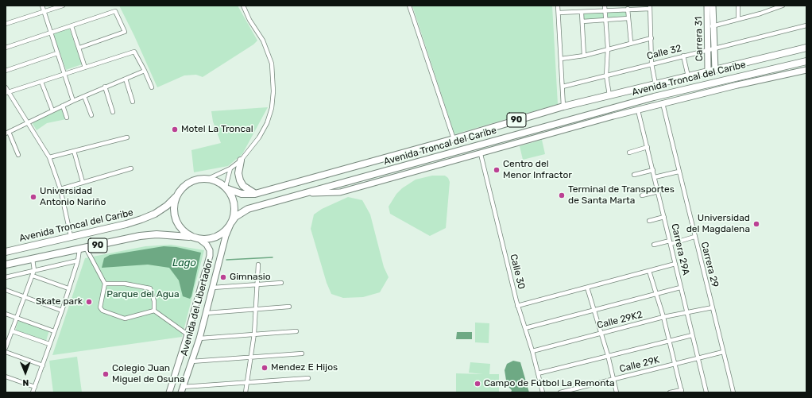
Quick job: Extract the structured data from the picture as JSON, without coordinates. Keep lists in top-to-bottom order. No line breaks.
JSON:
{"streets":{"highway":["Avenida Troncal del Caribe","90"],"street":["Carrera 31","Calle 32","Carrera 29A","Carrera 29","Calle 30","Avenida del Libertador","Calle 29K2","Calle 29K"]},"crossings":[["Carrera 31","Calle 32"],["Carrera 31","Avenida Troncal del Caribe"],["Avenida Troncal del Caribe","90"],["Avenida Troncal del Caribe","Avenida del Libertador"],["90","Avenida del Libertador"],["Carrera 29A","Calle 29K2"],["Carrera 29A","Calle 29K"],["Carrera 29","Calle 29K2"],["Carrera 29","Calle 29K"],["Calle 30","Calle 29K2"]],"water":["Lago"],"parks":["Parque del Agua"],"places":["Motel La Troncal","Centro del Menor Infractor","Terminal de Transportes de Santa Marta","Universidad Antonio Nariño","Universidad del Magdalena","Gimnasio","Skate park","Mendez E Hijos","Colegio Juan Miguel de Osuna","Campo de Fútbol La Remonta"],"north":"bottom"}
